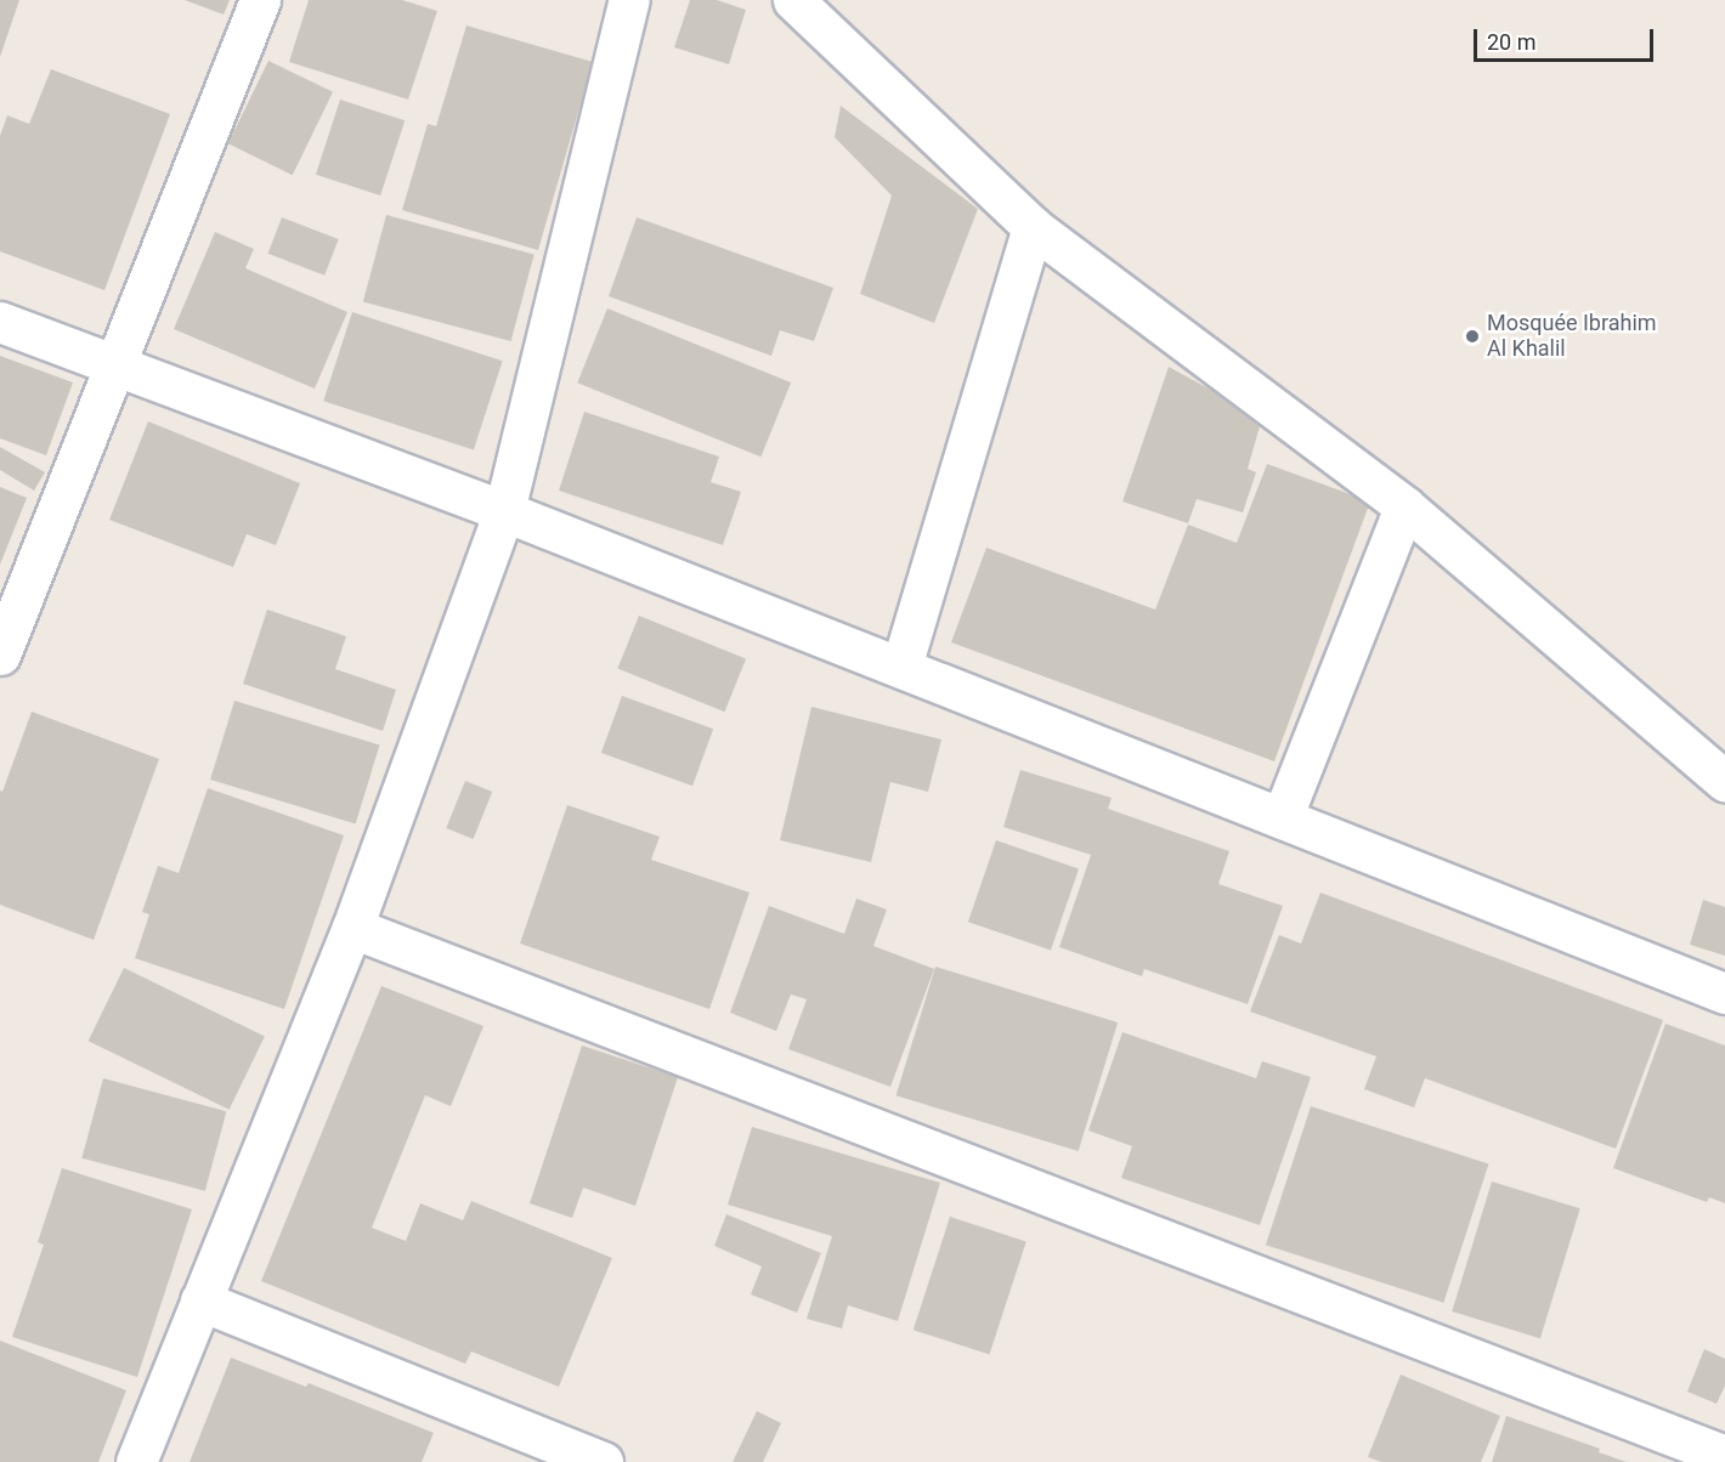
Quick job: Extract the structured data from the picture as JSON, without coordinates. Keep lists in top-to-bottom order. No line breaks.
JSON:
{"places":["Mosquée Ibrahim Al Khalil"],"scale_bar":"20 m"}
